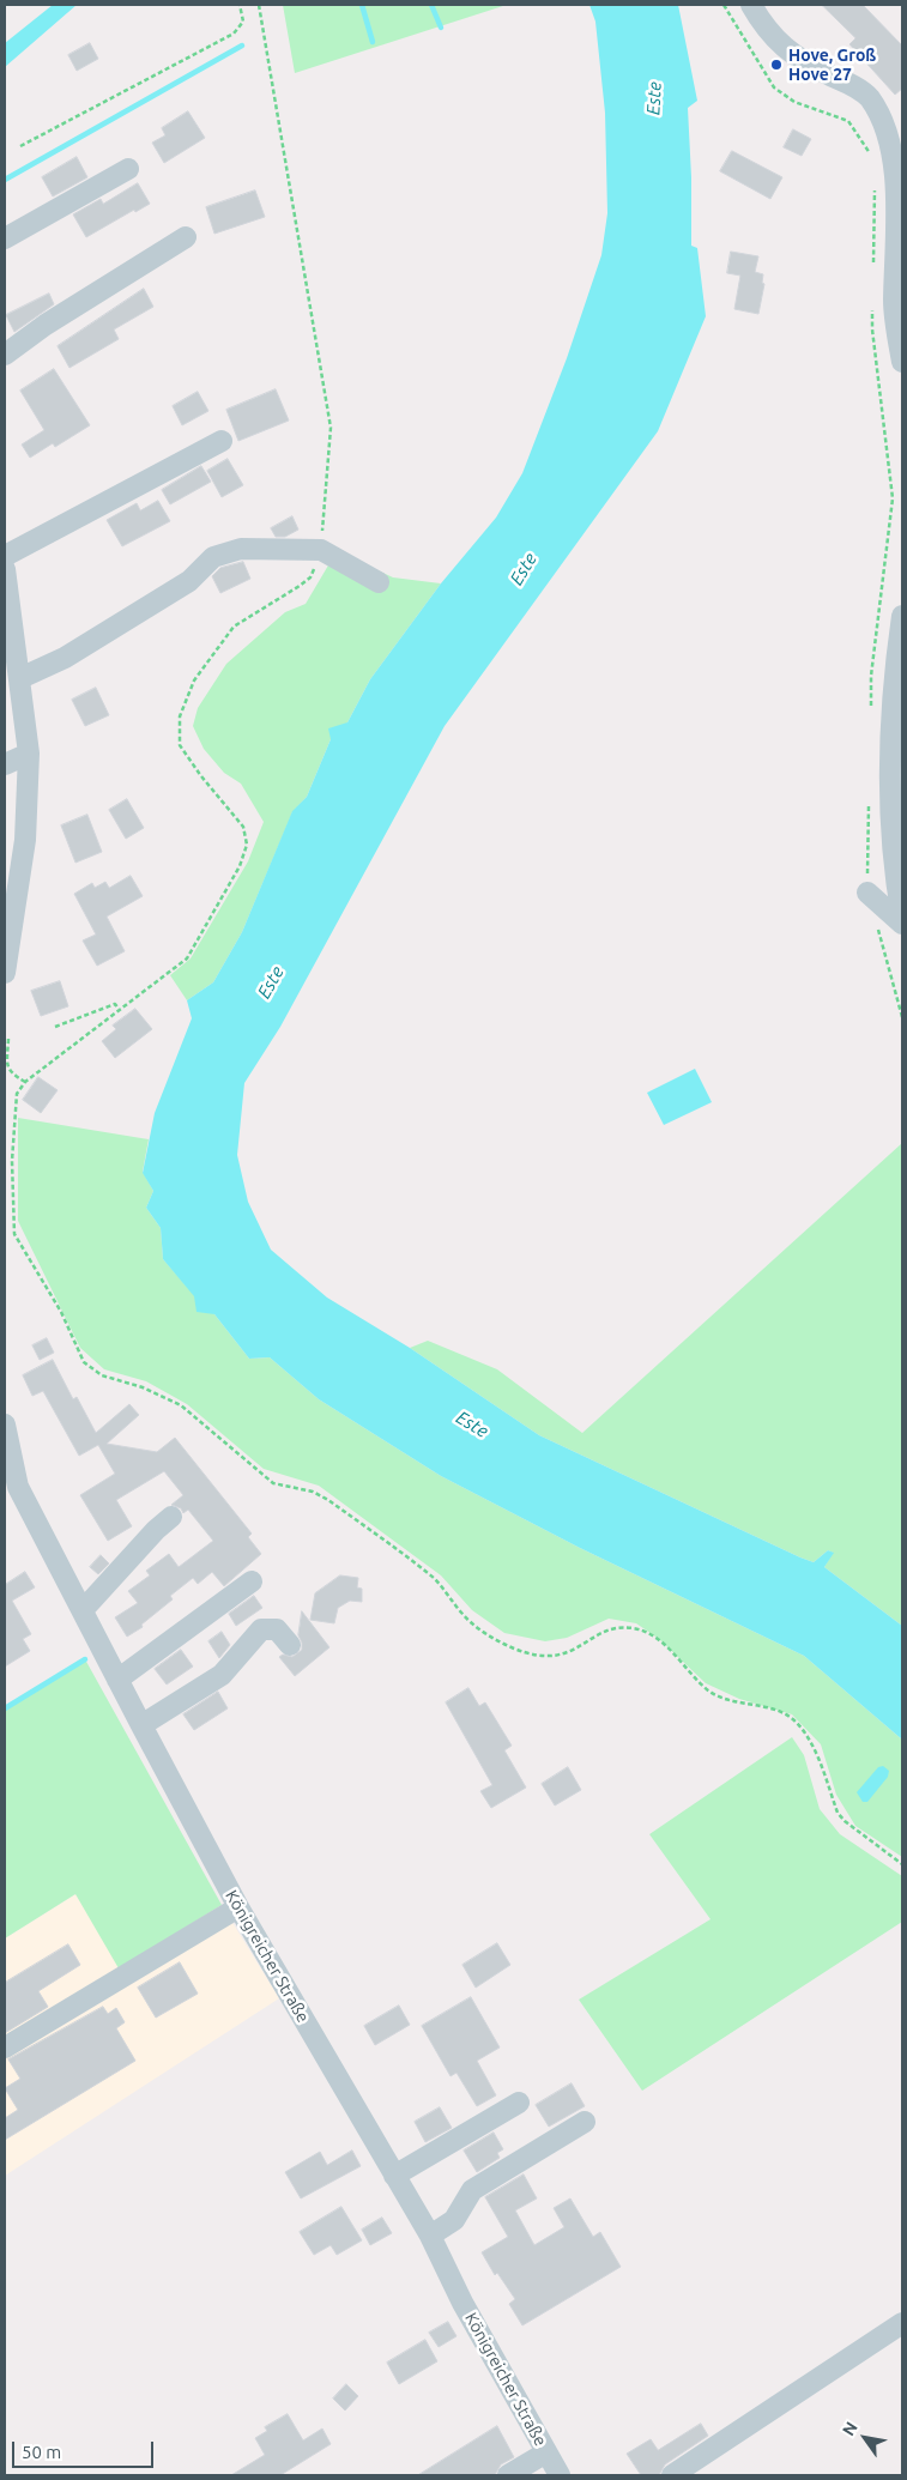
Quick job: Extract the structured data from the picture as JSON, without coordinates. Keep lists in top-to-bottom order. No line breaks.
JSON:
{"streets":{"street":["Königreicher Straße"]},"water":["Este"],"places":["Hove, Groß Hove 27"],"scale_bar":"50 m","north":"top left"}
